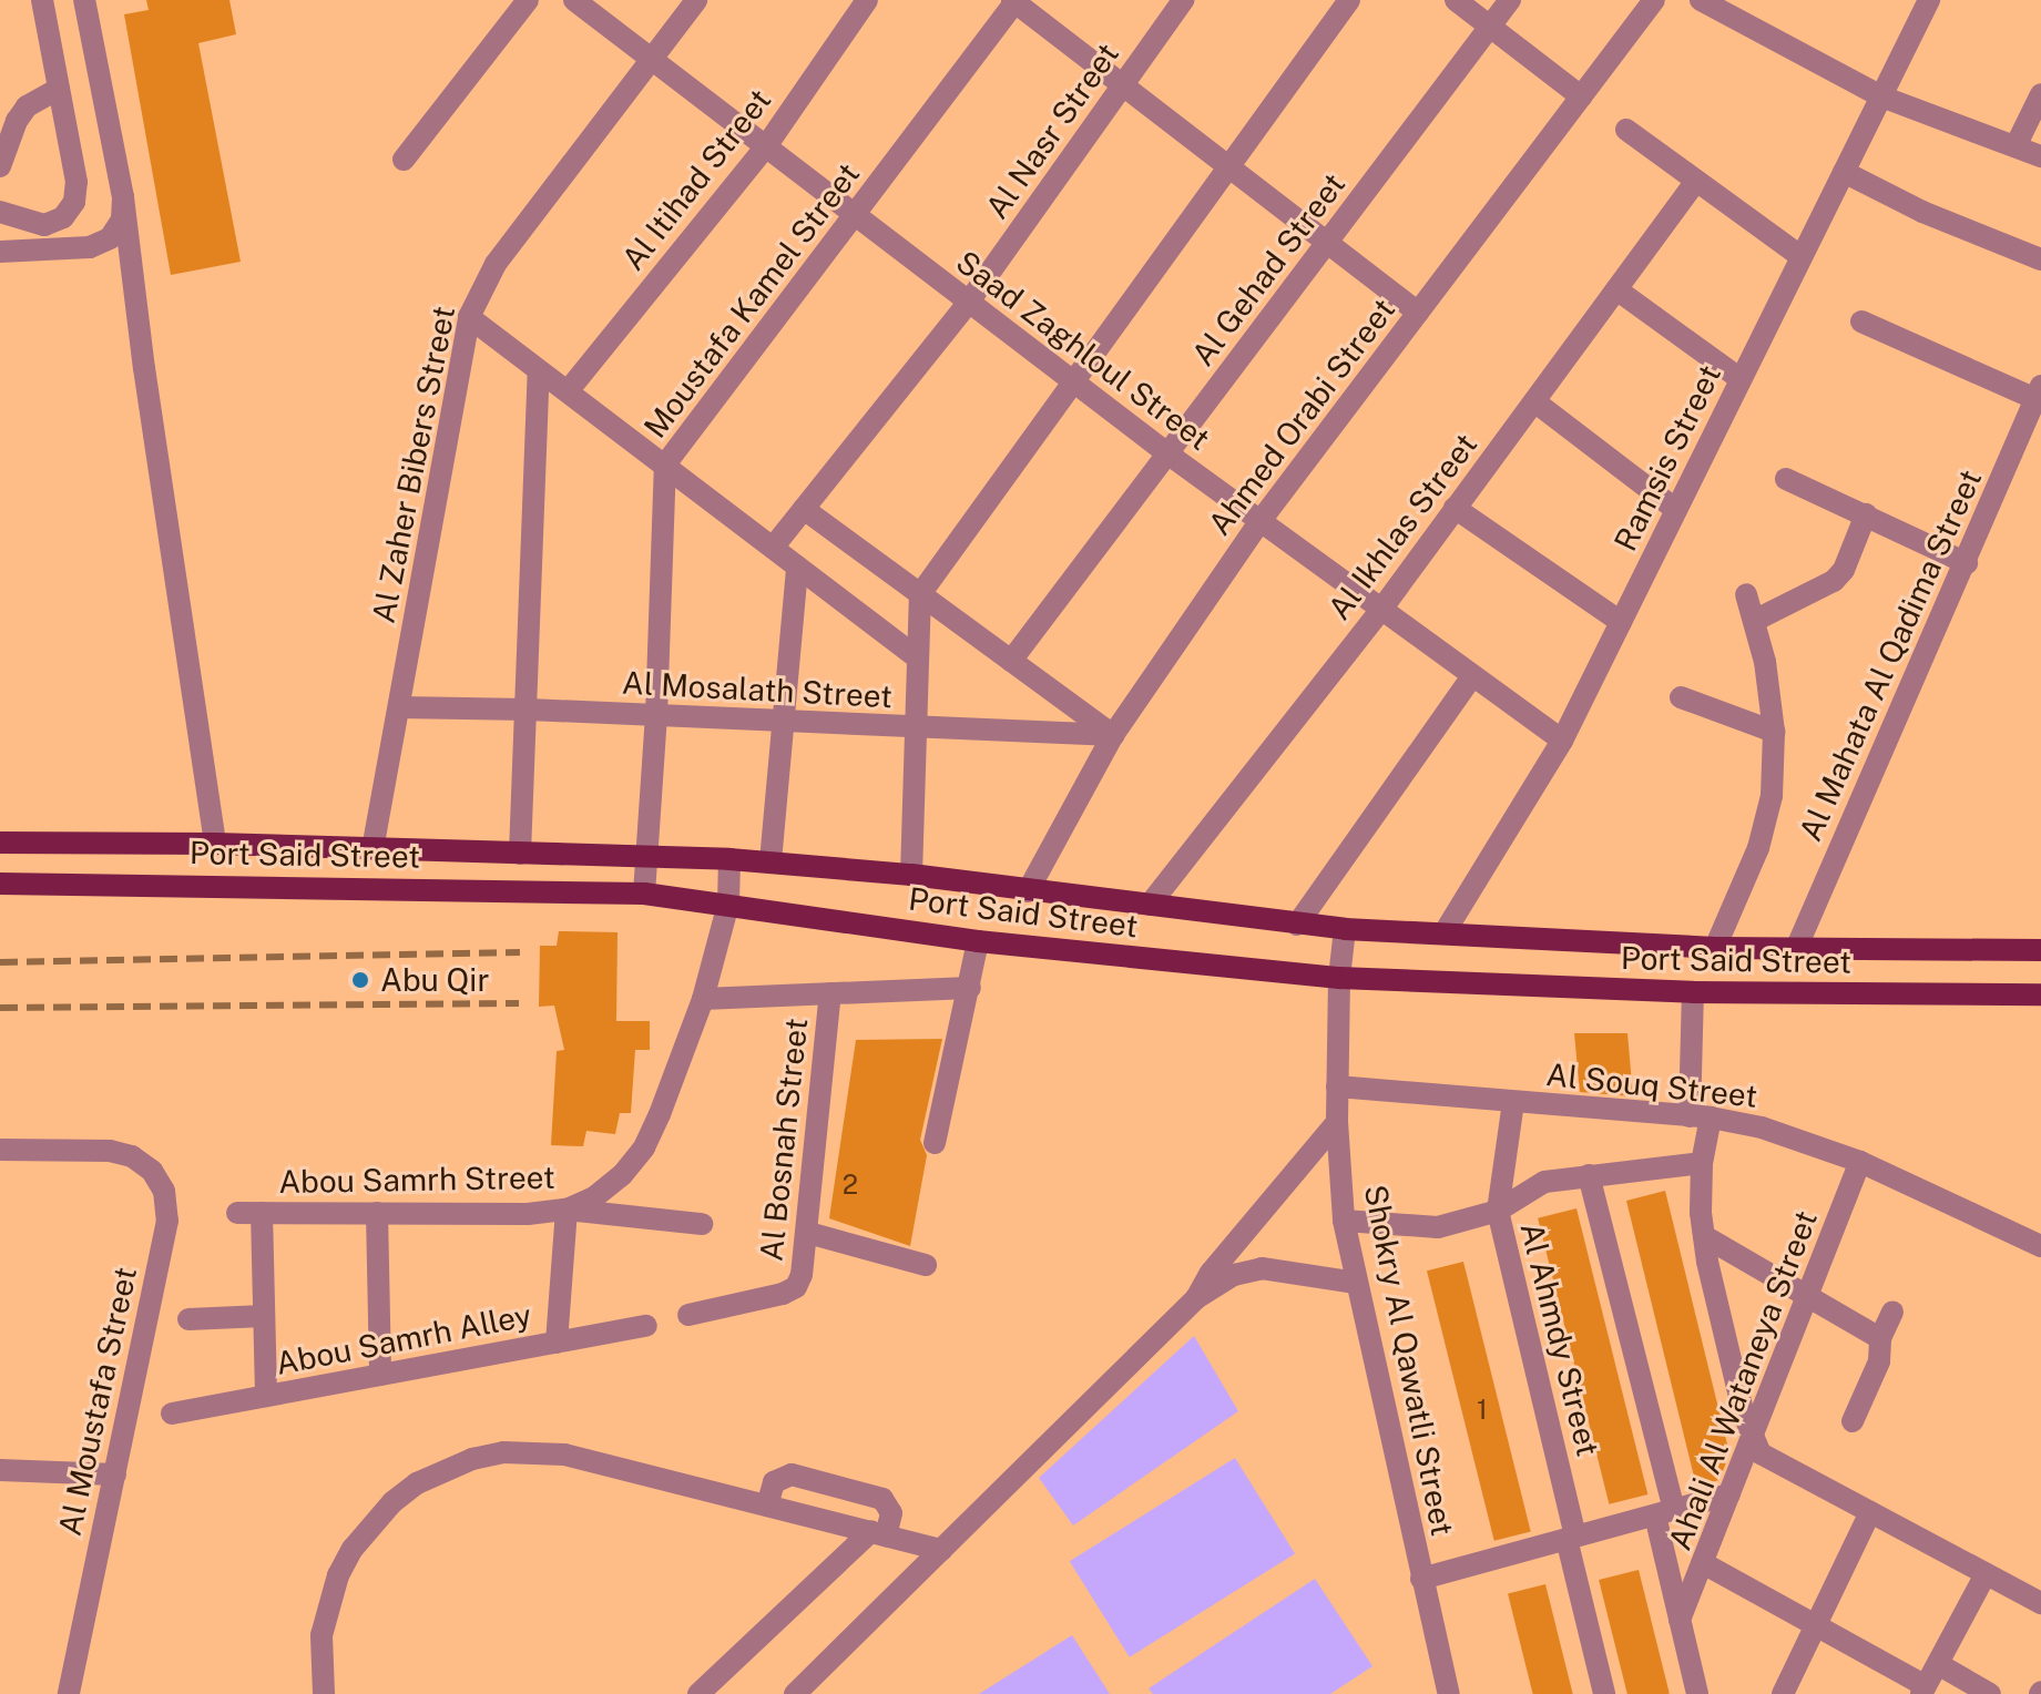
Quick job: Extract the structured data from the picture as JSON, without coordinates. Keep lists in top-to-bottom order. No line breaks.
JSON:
{"streets":{"main road":["Port Said Street"],"street":["Al Nasr Street","Al Itihad Street","Al Gehad Street","Moustafa Kamel Street","Saad Zaghloul Street","Ahmed Orabi Street","Ramsis Street","Al Zaher Bibers Street","Al Ikhlas Street","Al Mahata Al Qadima Street","Al Mosalath Street","Al Souq Street","Al Bosnah Street","Abou Samrh Street","Abou Samrh Alley","Al Ahmdy Street","Shokry Al Qawatli Street","Ahali Al Wataneya Street","Al Moustafa Street"]},"crossings":[["Al Nasr Street","Saad Zaghloul Street"],["Al Itihad Street","Saad Zaghloul Street"],["Al Gehad Street","Saad Zaghloul Street"],["Moustafa Kamel Street","Saad Zaghloul Street"],["Moustafa Kamel Street","Al Mosalath Street"],["Moustafa Kamel Street","Port Said Street"],["Saad Zaghloul Street","Ahmed Orabi Street"],["Saad Zaghloul Street","Ramsis Street"],["Saad Zaghloul Street","Al Zaher Bibers Street"],["Saad Zaghloul Street","Al Ikhlas Street"],["Ahmed Orabi Street","Al Mosalath Street"],["Ahmed Orabi Street","Port Said Street"],["Ramsis Street","Port Said Street"],["Al Zaher Bibers Street","Al Mosalath Street"],["Al Zaher Bibers Street","Port Said Street"],["Al Ikhlas Street","Port Said Street"],["Al Mahata Al Qadima Street","Port Said Street"],["Port Said Street","Abou Samrh Street"],["Port Said Street","Shokry Al Qawatli Street"],["Al Souq Street","Al Ahmdy Street"],["Al Souq Street","Shokry Al Qawatli Street"],["Al Souq Street","Ahali Al Wataneya Street"]],"places":["Abu Qir"],"house_numbers":["2","1"]}
